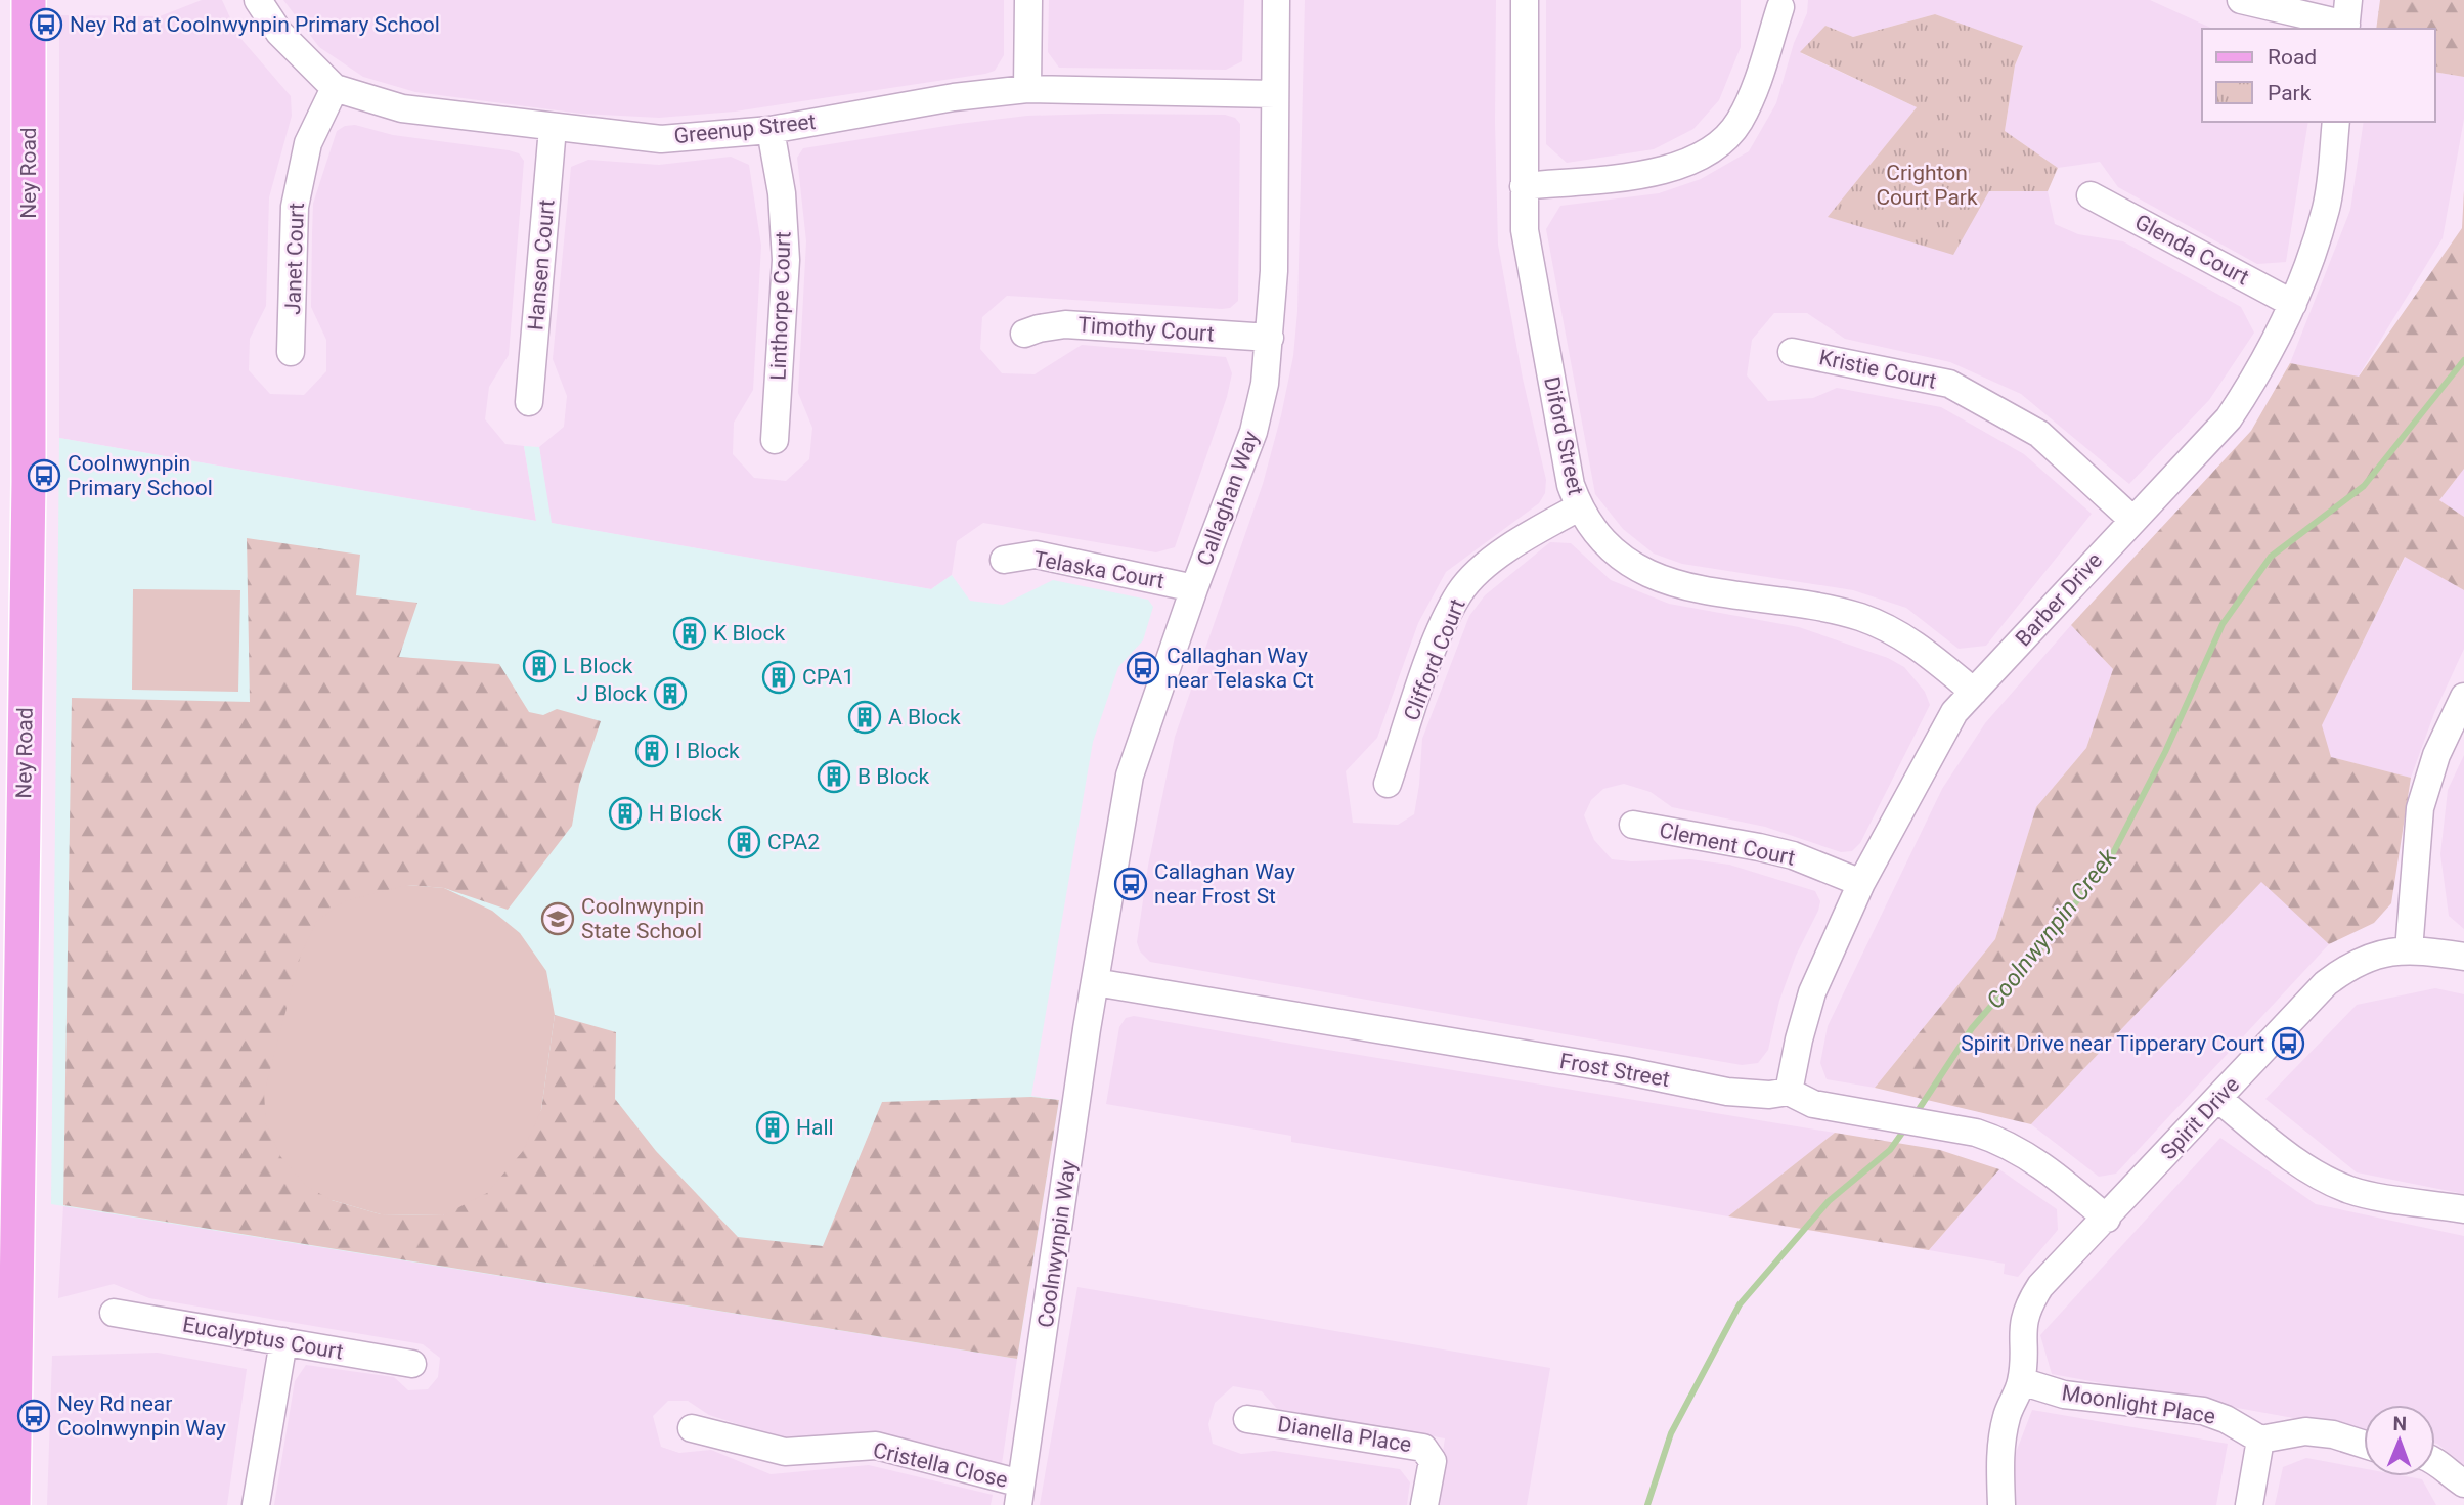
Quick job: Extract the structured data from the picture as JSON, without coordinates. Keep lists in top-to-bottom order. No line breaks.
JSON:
{"streets":{"main road":["Ney Road"],"street":["Greenup Street","Glenda Court","Janet Court","Hansen Court","Linthorpe Court","Timothy Court","Kristie Court","Diford Street","Callaghan Way","Telaska Court","Barber Drive","Clifford Court","Clement Court","Frost Street","Spirit Drive","Coolnwynpin Way","Eucalyptus Court","Moonlight Place","Dianella Place","Cristella Close"]},"crossings":[["Greenup Street","Janet Court"],["Greenup Street","Hansen Court"],["Greenup Street","Linthorpe Court"],["Greenup Street","Callaghan Way"],["Glenda Court","Barber Drive"],["Timothy Court","Callaghan Way"],["Kristie Court","Barber Drive"],["Diford Street","Barber Drive"],["Diford Street","Clifford Court"],["Callaghan Way","Telaska Court"],["Callaghan Way","Frost Street"],["Callaghan Way","Coolnwynpin Way"],["Barber Drive","Clement Court"],["Barber Drive","Frost Street"],["Frost Street","Spirit Drive"],["Frost Street","Coolnwynpin Way"],["Spirit Drive","Moonlight Place"],["Coolnwynpin Way","Cristella Close"]],"water":["Coolnwynpin Creek"],"parks":["Crighton Court Park"],"places":{"bus stop":["Ney Rd at Coolnwynpin Primary School","Coolnwynpin Primary School","Callaghan Way near Telaska Ct","Callaghan Way near Frost St","Spirit Drive near Tipperary Court","Ney Rd near Coolnwynpin Way"],"building":["K Block","L Block","CPA1","J Block","A Block","I Block","B Block","H Block","CPA2","Hall"],"school or university":["Coolnwynpin State School"]},"legend":["Road","Park"],"north":"top"}
